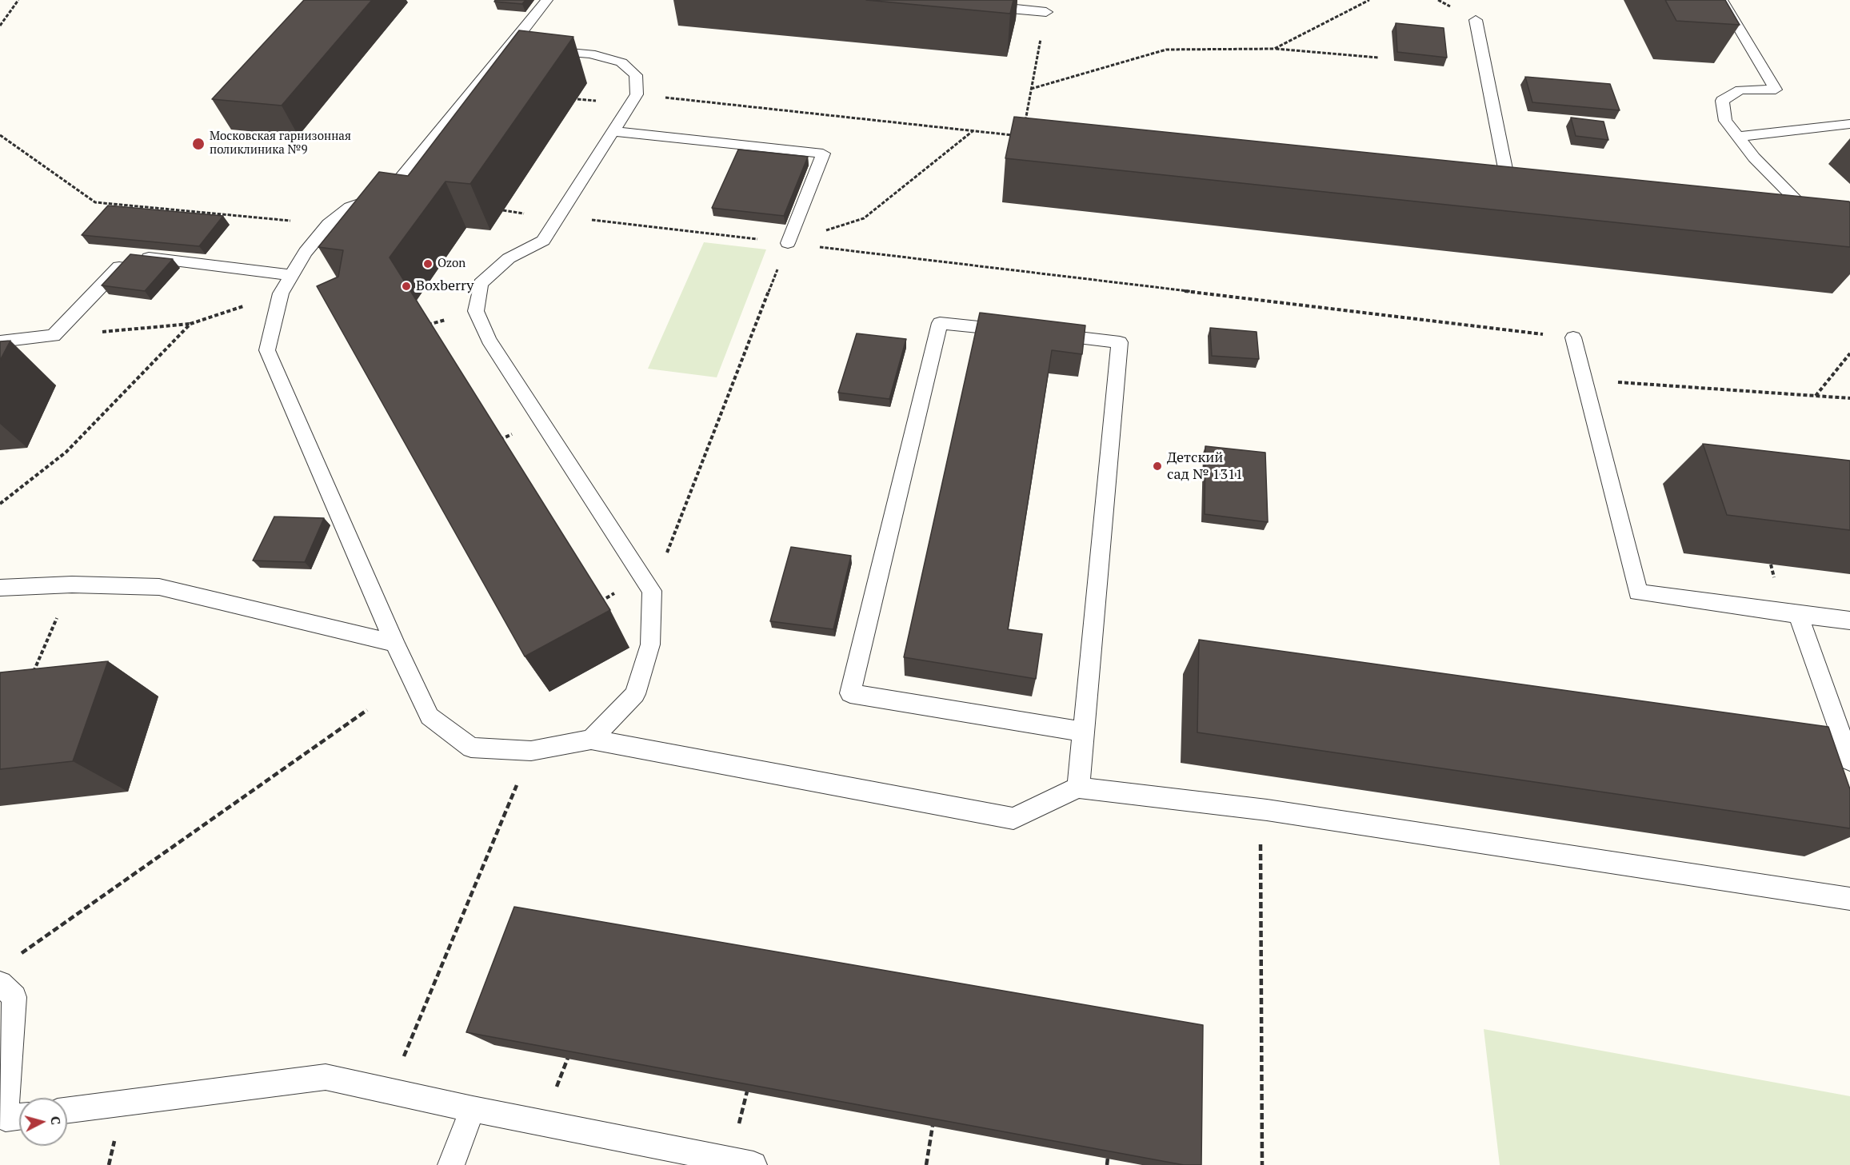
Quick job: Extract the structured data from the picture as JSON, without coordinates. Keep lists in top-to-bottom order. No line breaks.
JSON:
{"places":["Московская гарнизонная поликлиника №9","Ozon","Boxberry","Детский сад № 1311"],"north":"right"}
